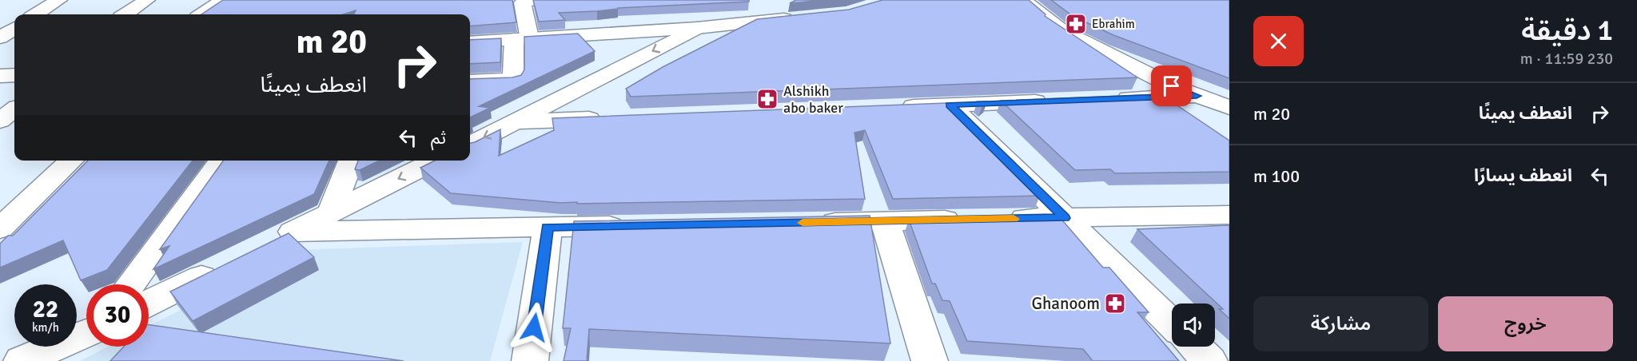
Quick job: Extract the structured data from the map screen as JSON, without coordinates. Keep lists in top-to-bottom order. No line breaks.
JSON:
{"places":{"pharmacy":["Ebrahim","Alshikh abo baker","Ghanoom"]},"page":{"heading":["1 دقيقة","230 m · 11:59"],"turn":["20 m","انعطف يمينًا"],"list":[{"name":"انعطف يمينًا","value":"20 m"},{"name":"انعطف يسارًا","value":"100 m"}],"then":"ثم","speed":"22 km/h","limit":"30","buttons":["خروج","مشاركة"]}}
